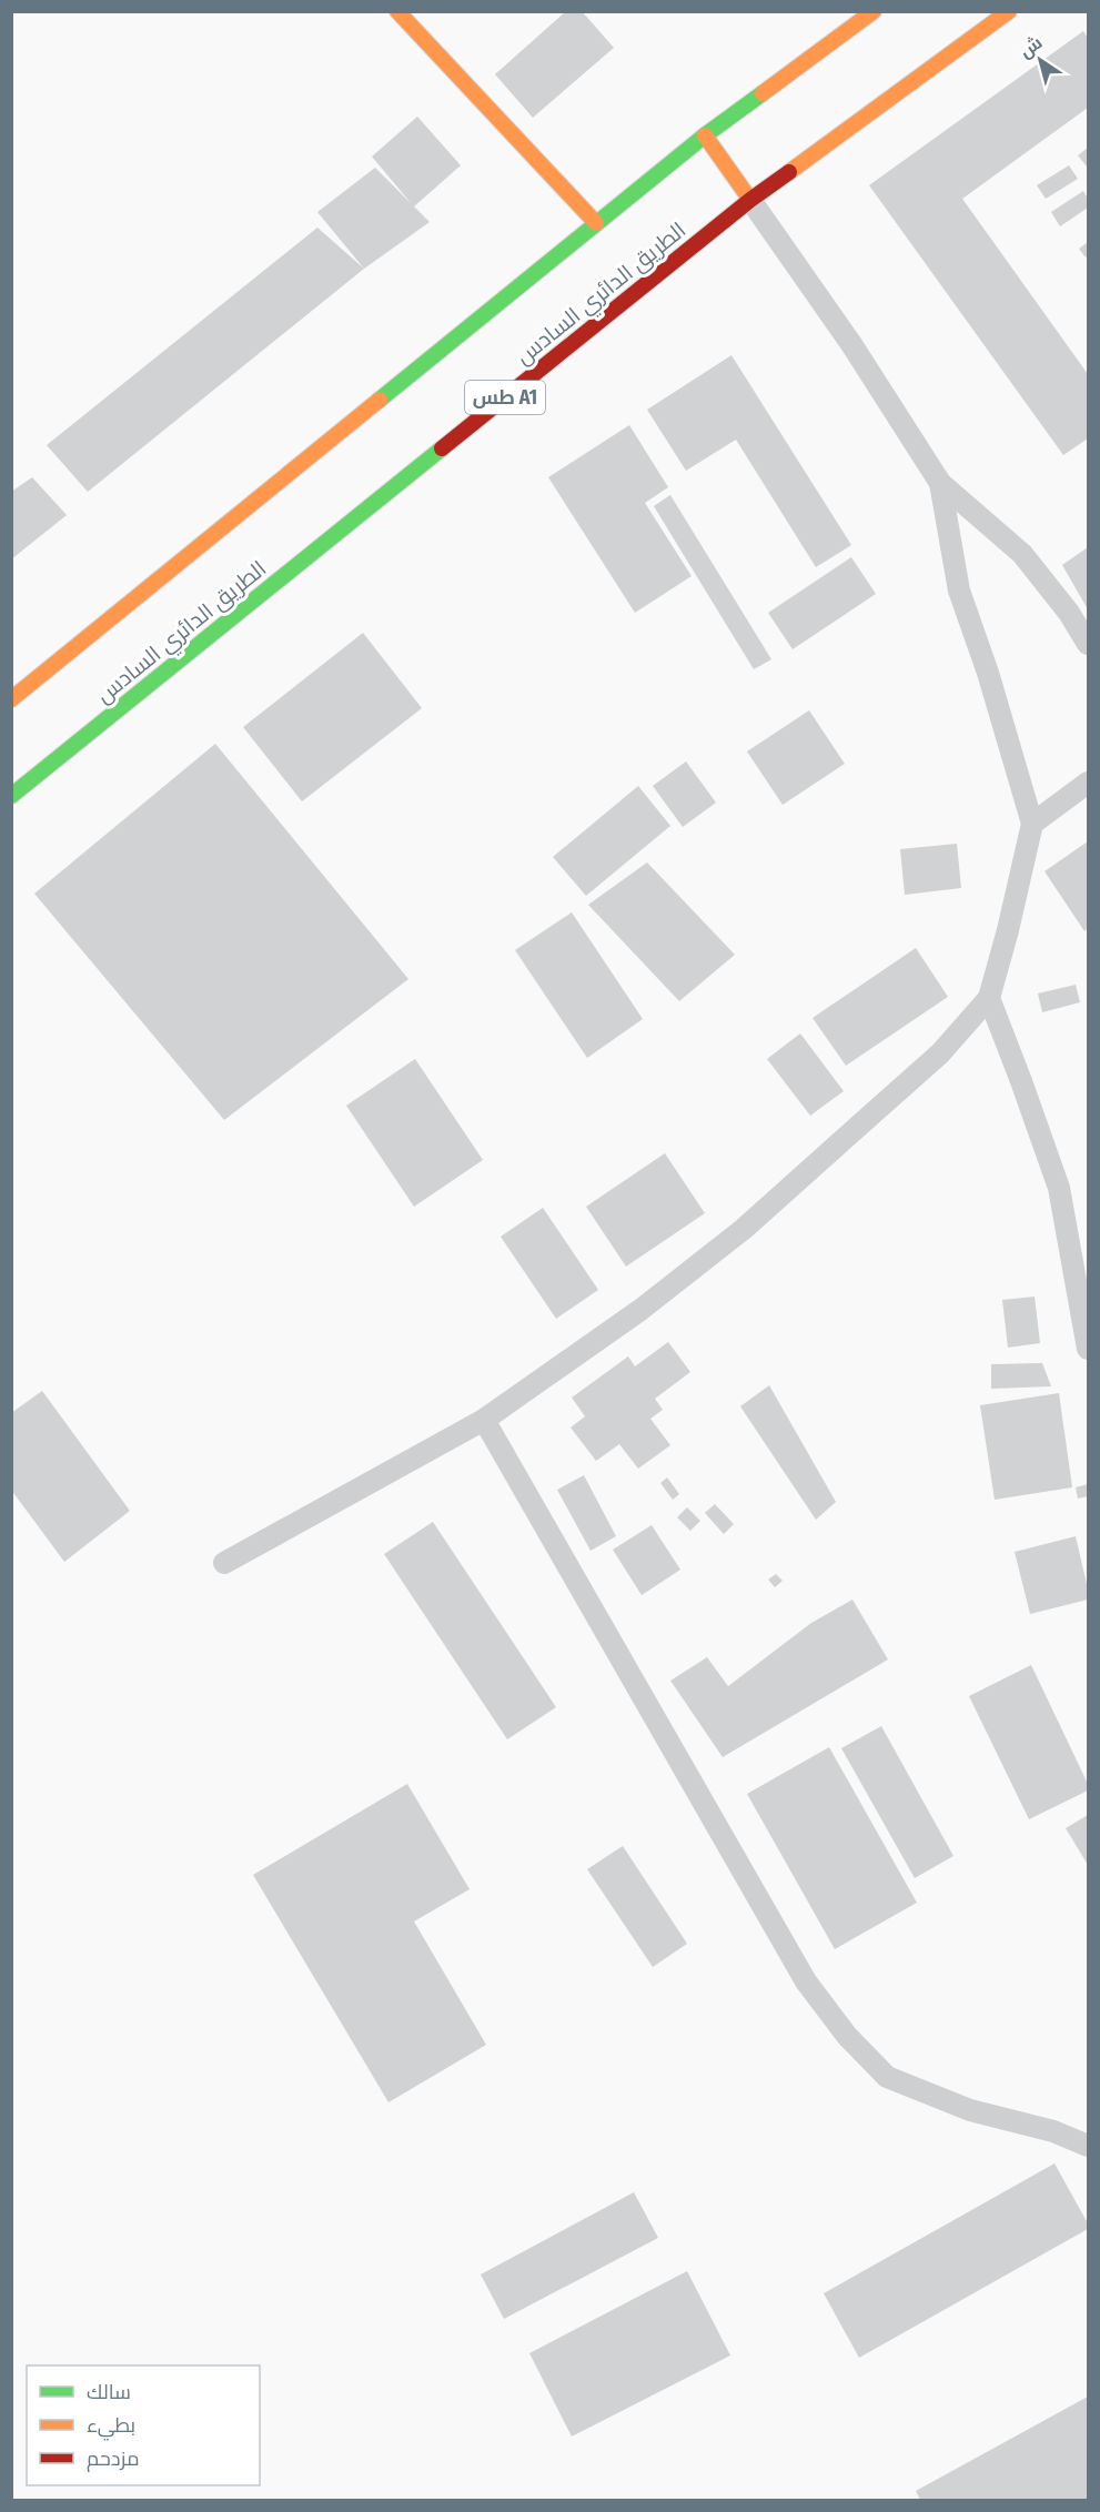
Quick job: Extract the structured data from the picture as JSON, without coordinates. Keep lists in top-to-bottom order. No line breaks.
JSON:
{"streets":{"main road":["الطريق الدائري السادس","طس A1"]},"legend":["سالك","بطيء","مزدحم"],"north":"top left"}
